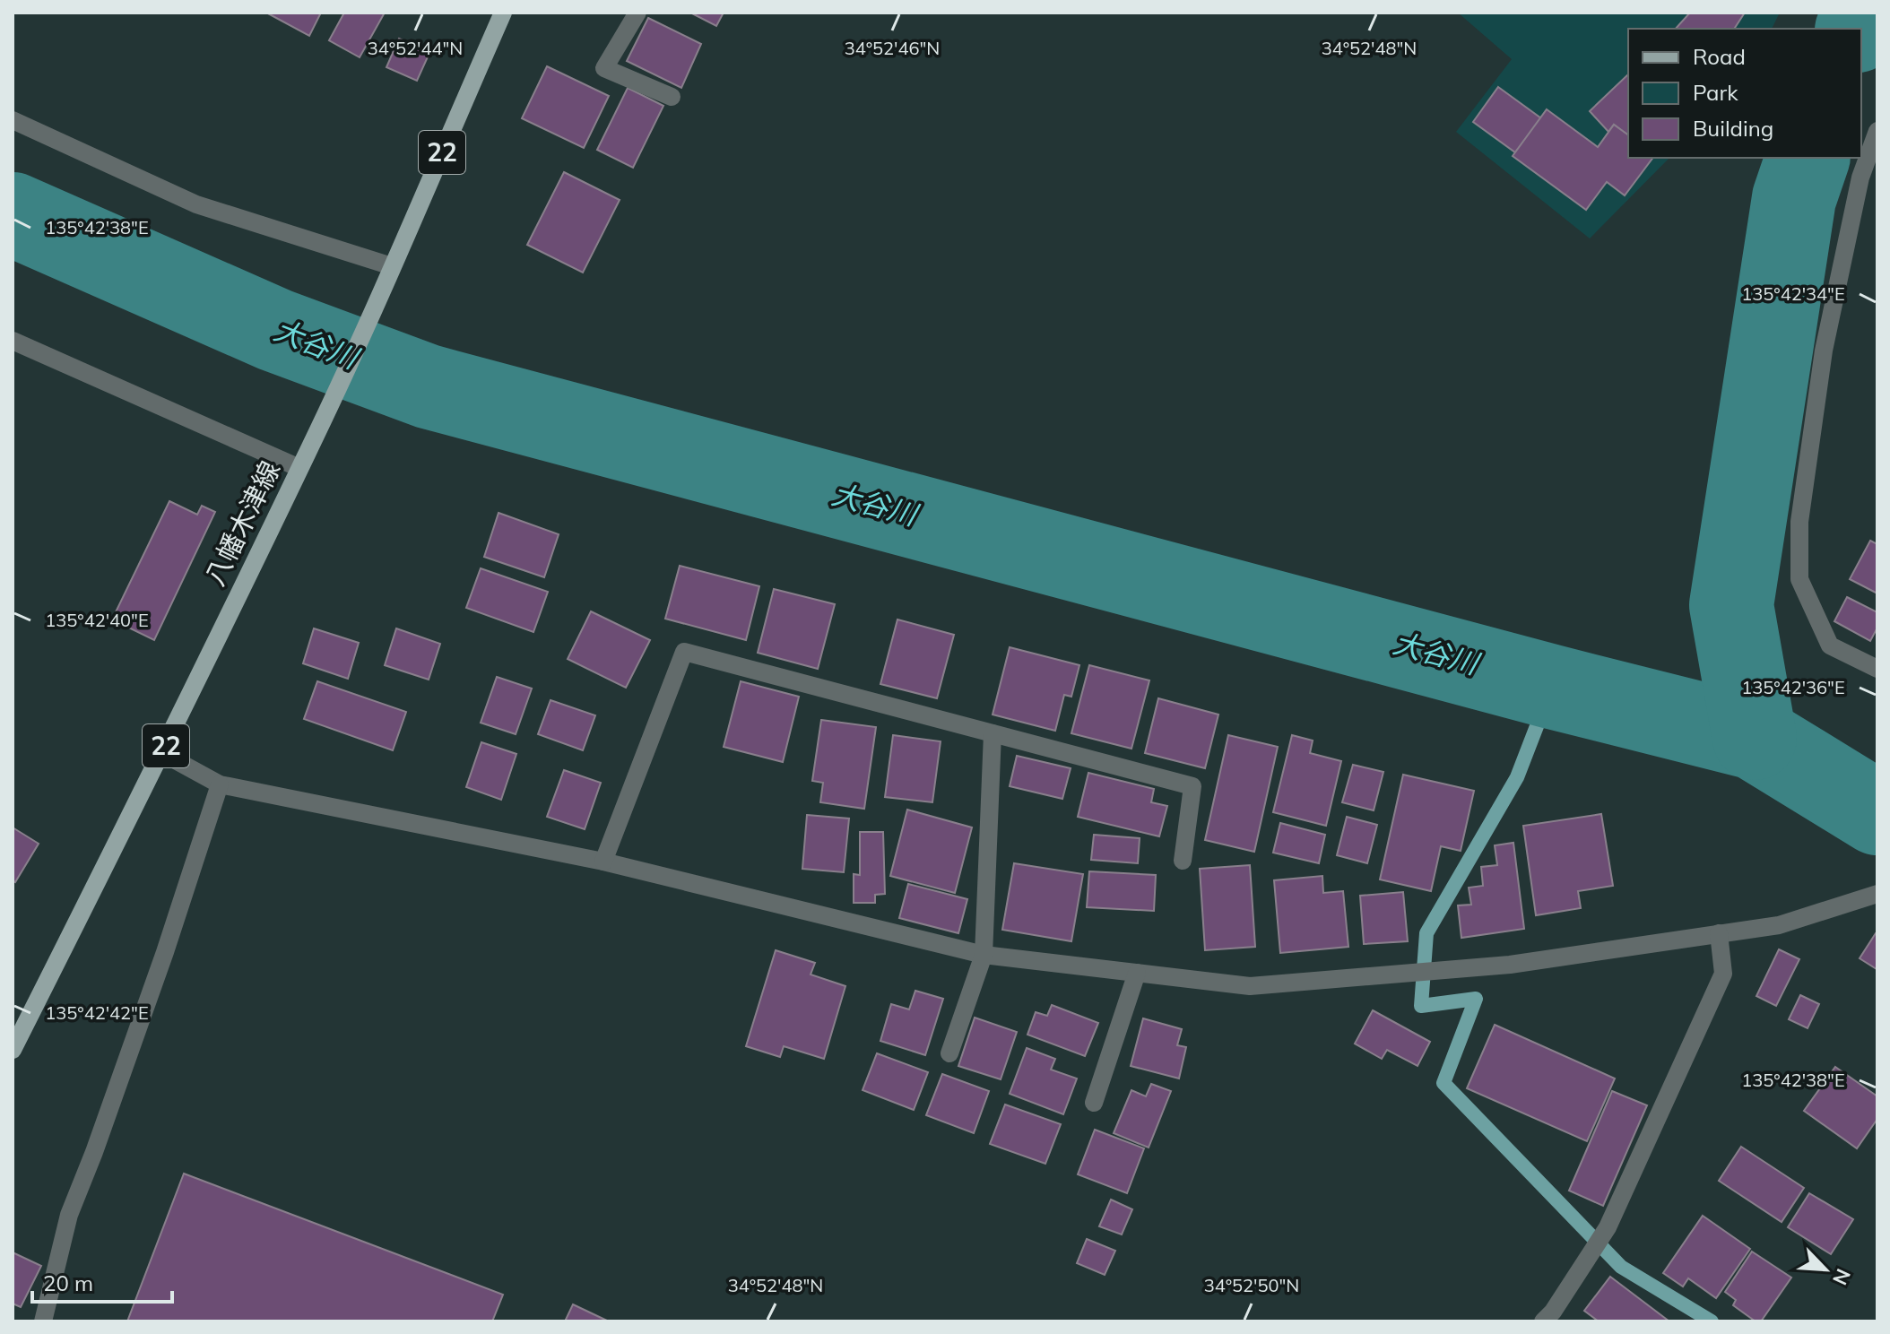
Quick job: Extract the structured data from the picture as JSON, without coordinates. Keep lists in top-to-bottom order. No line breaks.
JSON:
{"streets":{"main road":["22","八幡木津線"]},"water":["大谷川"],"legend":["Road","Park","Building"],"scale_bar":"20 m","north":"bottom right","coordinates":["34°52'44\"N","34°52'46\"N","34°52'48\"N","135°42'38\"E","135°42'34\"E","135°42'40\"E","135°42'36\"E","135°42'42\"E","34°52'50\"N"]}
